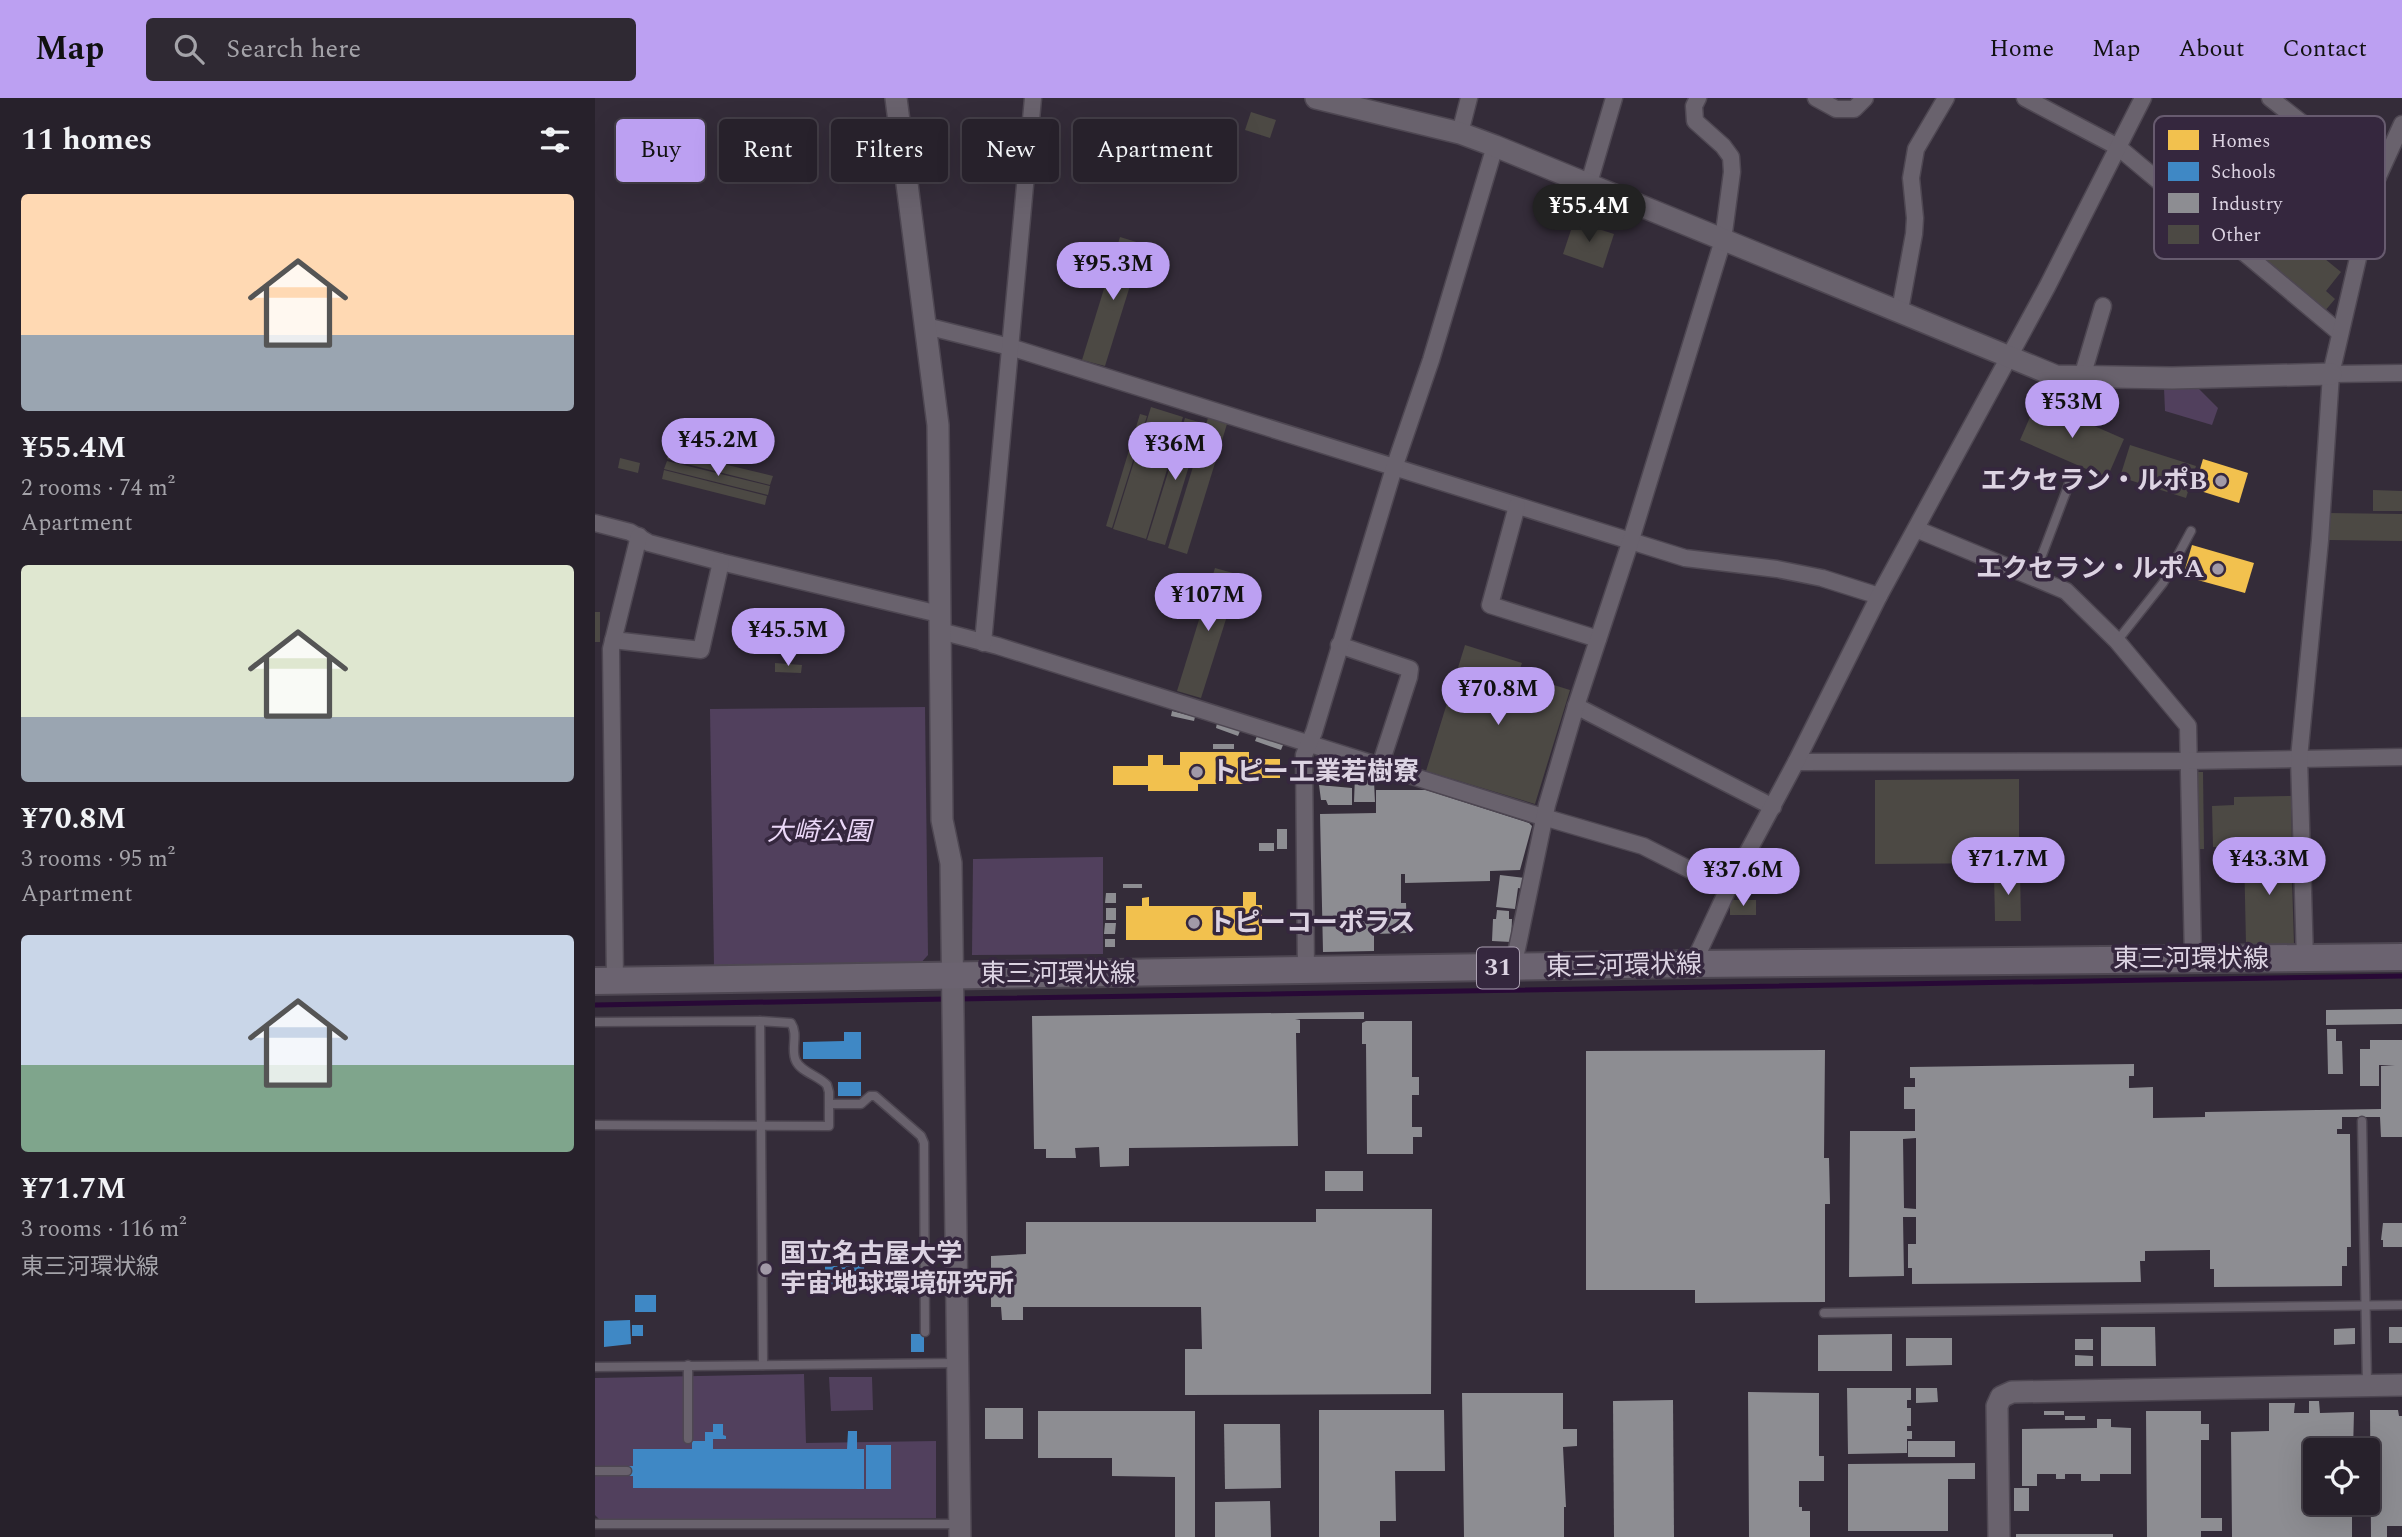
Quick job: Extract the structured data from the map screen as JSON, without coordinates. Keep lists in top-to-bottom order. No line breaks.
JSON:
{"streets":{"main road":["東三河環状線","31"]},"parks":["大崎公園"],"places":["エクセラン・ルポB","エクセラン・ルポA","トピー工業若樹寮","トピーコーポラス","国立名古屋大学 宇宙地球環境研究所"],"legend":["Homes","Schools","Industry","Other"],"page":{"header":"Map","search":"Search here","nav":["Home","Map","About","Contact"],"heading":"11 homes","chip":["Buy","Rent","Filters","New","Apartment"],"list":[{"name":"¥55.4M","note":"2 rooms · 74 m² · Apartment"},{"name":"¥70.8M","note":"3 rooms · 95 m² · Apartment"},{"name":"¥71.7M","note":"3 rooms · 116 m² · 東三河環状線"}],"price":["¥55.4M","¥95.3M","¥53M","¥45.2M","¥36M","¥107M","¥45.5M","¥70.8M","¥71.7M","¥43.3M","¥37.6M"]}}
